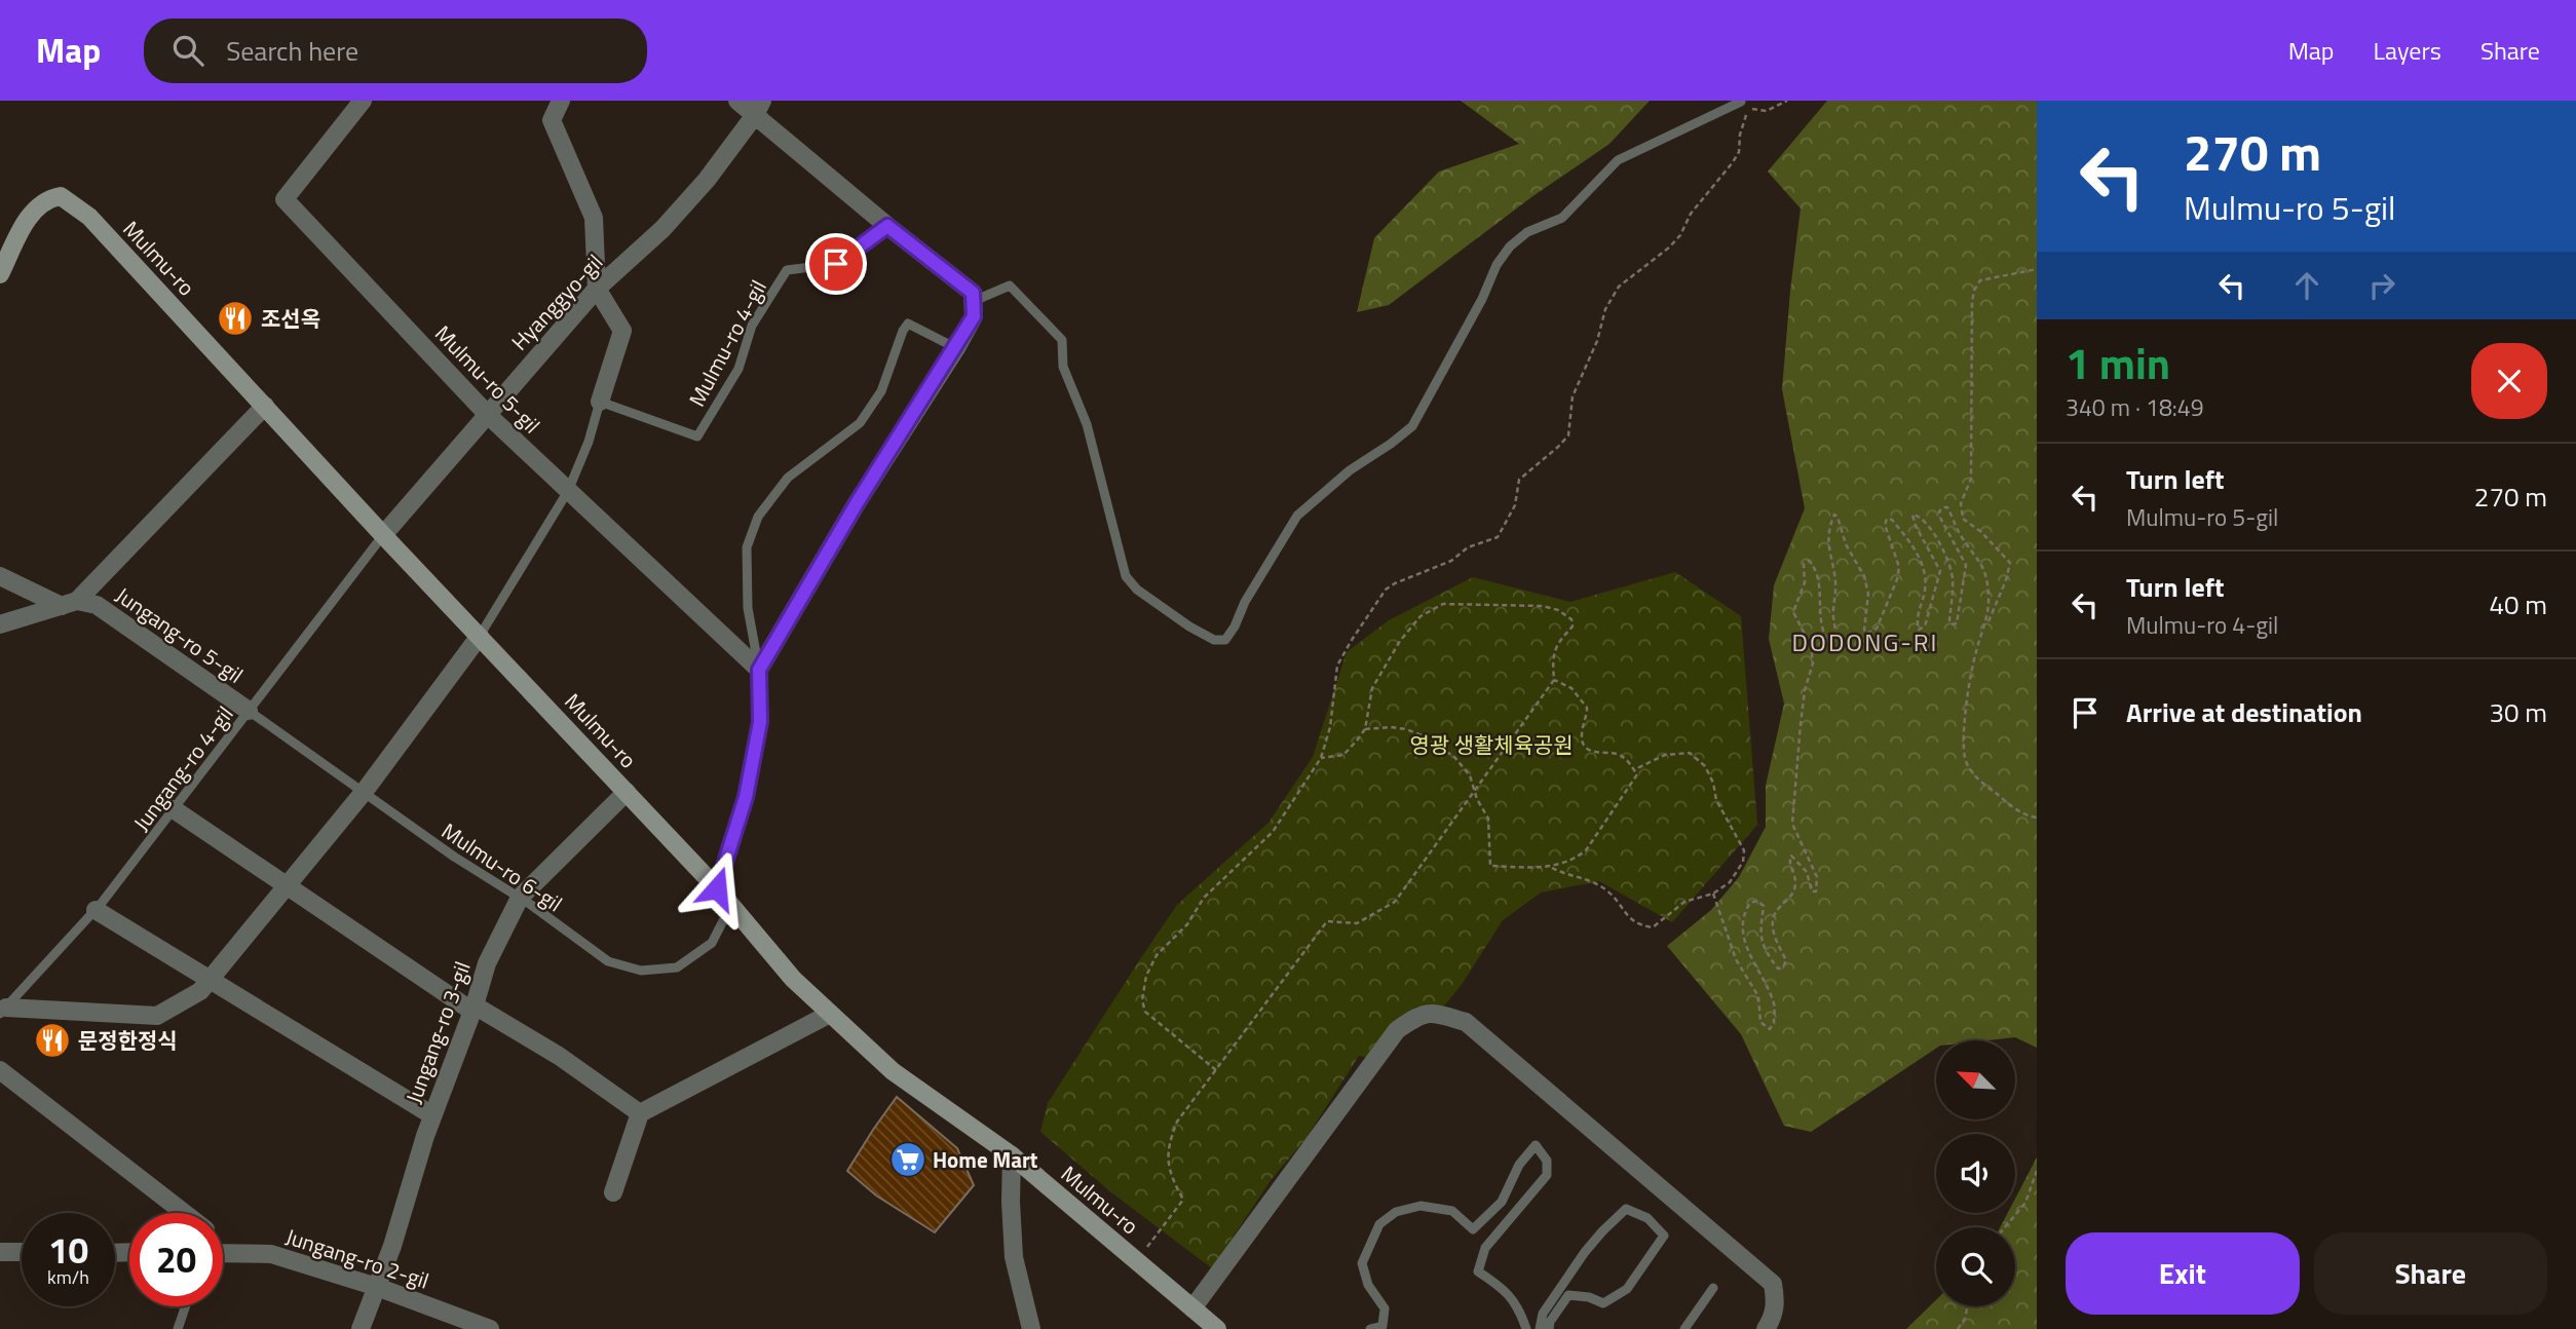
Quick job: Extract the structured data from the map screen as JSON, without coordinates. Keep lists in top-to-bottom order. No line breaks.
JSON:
{"streets":{"main road":["Mulmu-ro"],"street":["Hyanggyo-gil","Mulmu-ro 5-gil","Jungang-ro 5-gil","Jungang-ro 3-gil","Jungang-ro 2-gil"],"lane":["Mulmu-ro 4-gil","Jungang-ro 4-gil","Mulmu-ro 6-gil"]},"crossings":[["Mulmu-ro","Hyanggyo-gil"],["Mulmu-ro","Jungang-ro 4-gil"],["Mulmu-ro","Mulmu-ro 6-gil"],["Mulmu-ro","Jungang-ro 3-gil"],["Hyanggyo-gil","Mulmu-ro 5-gil"],["Hyanggyo-gil","Jungang-ro 4-gil"],["Jungang-ro 5-gil","Jungang-ro 4-gil"],["Jungang-ro 5-gil","Mulmu-ro 6-gil"],["Jungang-ro 4-gil","Mulmu-ro 6-gil"],["Mulmu-ro 6-gil","Jungang-ro 3-gil"],["Jungang-ro 3-gil","Jungang-ro 2-gil"]],"districts":["DODONG-RI"],"parks":["영광 생활체육공원"],"places":{"restaurant":["조선옥","문정한정식"],"supermarket":["Home Mart"]},"north":"top left","page":{"header":"Map","search":"Search here","nav":["Map","Layers","Share"],"turn":["270 m","Mulmu-ro 5-gil"],"heading":["1 min","340 m · 18:49"],"list":[{"name":"Turn left","note":"Mulmu-ro 5-gil","value":"270 m"},{"name":"Turn left","note":"Mulmu-ro 4-gil","value":"40 m"},{"name":"Arrive at destination","value":"30 m"}],"speed":"10 km/h","limit":"20","buttons":["Exit","Share"]}}
